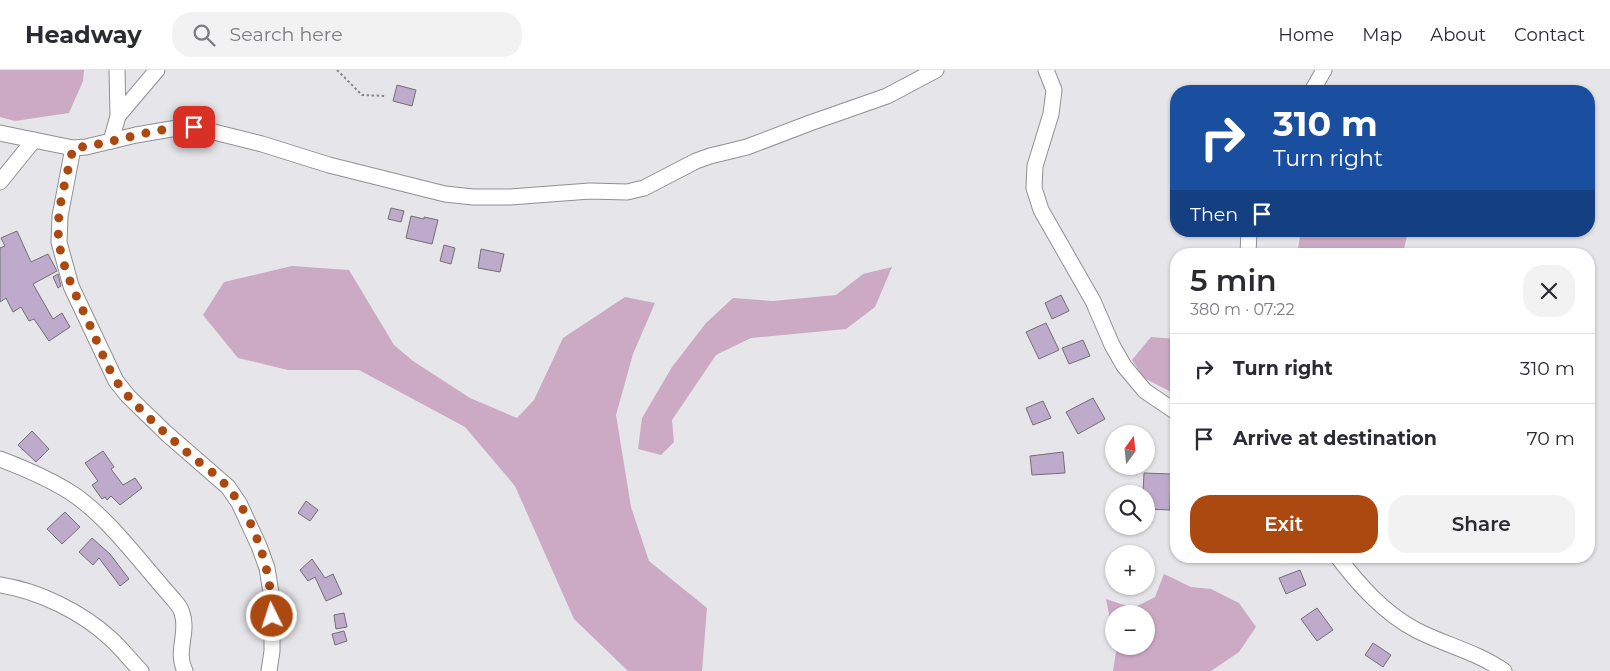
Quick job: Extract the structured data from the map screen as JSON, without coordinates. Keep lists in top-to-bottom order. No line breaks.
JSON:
{"north":"top","page":{"header":"Headway","search":"Search here","nav":["Home","Map","About","Contact"],"turn":["310 m","Turn right"],"then":"Then","heading":["5 min","380 m · 07:22"],"list":[{"name":"Turn right","value":"310 m"},{"name":"Arrive at destination","value":"70 m"}],"map_buttons":["+","−"],"buttons":["Exit","Share"]}}
